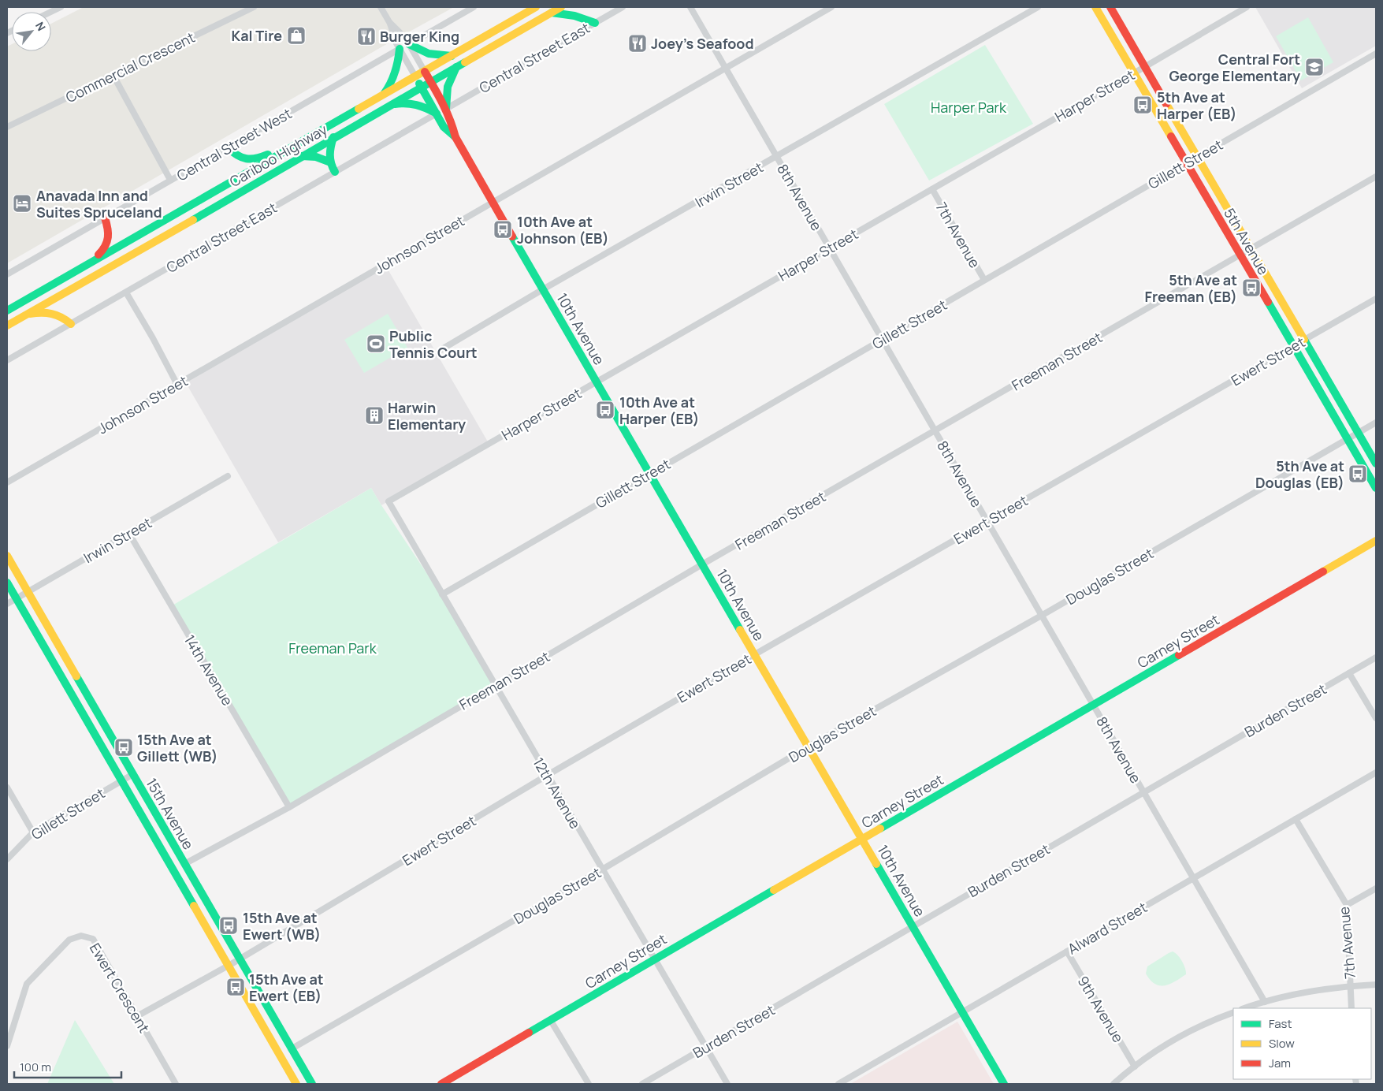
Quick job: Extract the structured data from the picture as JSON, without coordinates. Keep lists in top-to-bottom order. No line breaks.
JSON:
{"streets":{"main road":["Cariboo Highway","5th Avenue","10th Avenue","Carney Street","15th Avenue"],"street":["Central Street East","Commercial Crescent","Harper Street","Central Street West","Gillett Street","Irwin Street","8th Avenue","7th Avenue","Johnson Street","Freeman Street","Ewert Street","Douglas Street","14th Avenue","Burden Street","12th Avenue","Alward Street","Ewert Crescent","9th Avenue"]},"crossings":[["Central Street East","10th Avenue"],["Harper Street","8th Avenue"],["Harper Street","7th Avenue"],["Harper Street","5th Avenue"],["Harper Street","10th Avenue"],["Harper Street","12th Avenue"],["Central Street West","10th Avenue"],["Cariboo Highway","10th Avenue"],["Gillett Street","8th Avenue"],["Gillett Street","7th Avenue"],["Gillett Street","5th Avenue"],["Gillett Street","10th Avenue"],["Gillett Street","12th Avenue"],["Gillett Street","15th Avenue"],["Irwin Street","8th Avenue"],["Irwin Street","10th Avenue"],["Irwin Street","14th Avenue"],["Irwin Street","15th Avenue"],["8th Avenue","Johnson Street"],["8th Avenue","Freeman Street"],["8th Avenue","Ewert Street"],["8th Avenue","Douglas Street"],["8th Avenue","Carney Street"],["8th Avenue","Burden Street"],["8th Avenue","Alward Street"],["7th Avenue","Alward Street"],["5th Avenue","Freeman Street"],["5th Avenue","Ewert Street"],["5th Avenue","Douglas Street"],["Johnson Street","10th Avenue"],["10th Avenue","Freeman Street"],["10th Avenue","Ewert Street"],["10th Avenue","Douglas Street"],["10th Avenue","Carney Street"],["10th Avenue","Burden Street"],["10th Avenue","Alward Street"],["Freeman Street","14th Avenue"],["Freeman Street","12th Avenue"],["Freeman Street","15th Avenue"],["Ewert Street","12th Avenue"],["Ewert Street","15th Avenue"],["Ewert Street","Ewert Crescent"],["Douglas Street","12th Avenue"],["Douglas Street","15th Avenue"],["Carney Street","12th Avenue"],["Burden Street","12th Avenue"],["Alward Street","9th Avenue"]],"parks":["Harper Park","Freeman Park"],"places":{"shop":["Kal Tire"],"restaurant":["Burger King","Joey’s Seafood"],"school or university":["Central Fort George Elementary"],"bus stop":["5th Ave at Harper (EB)","10th Ave at Johnson (EB)","5th Ave at Freeman (EB)","10th Ave at Harper (EB)","5th Ave at Douglas (EB)","15th Ave at Gillett (WB)","15th Ave at Ewert (WB)","15th Ave at Ewert (EB)"],"hotel":["Anavada Inn and Suites Spruceland"],"sports":["Public Tennis Court"],"building":["Harwin Elementary"]},"legend":["Fast","Slow","Jam"],"scale_bar":"100 m","north":"top right"}
